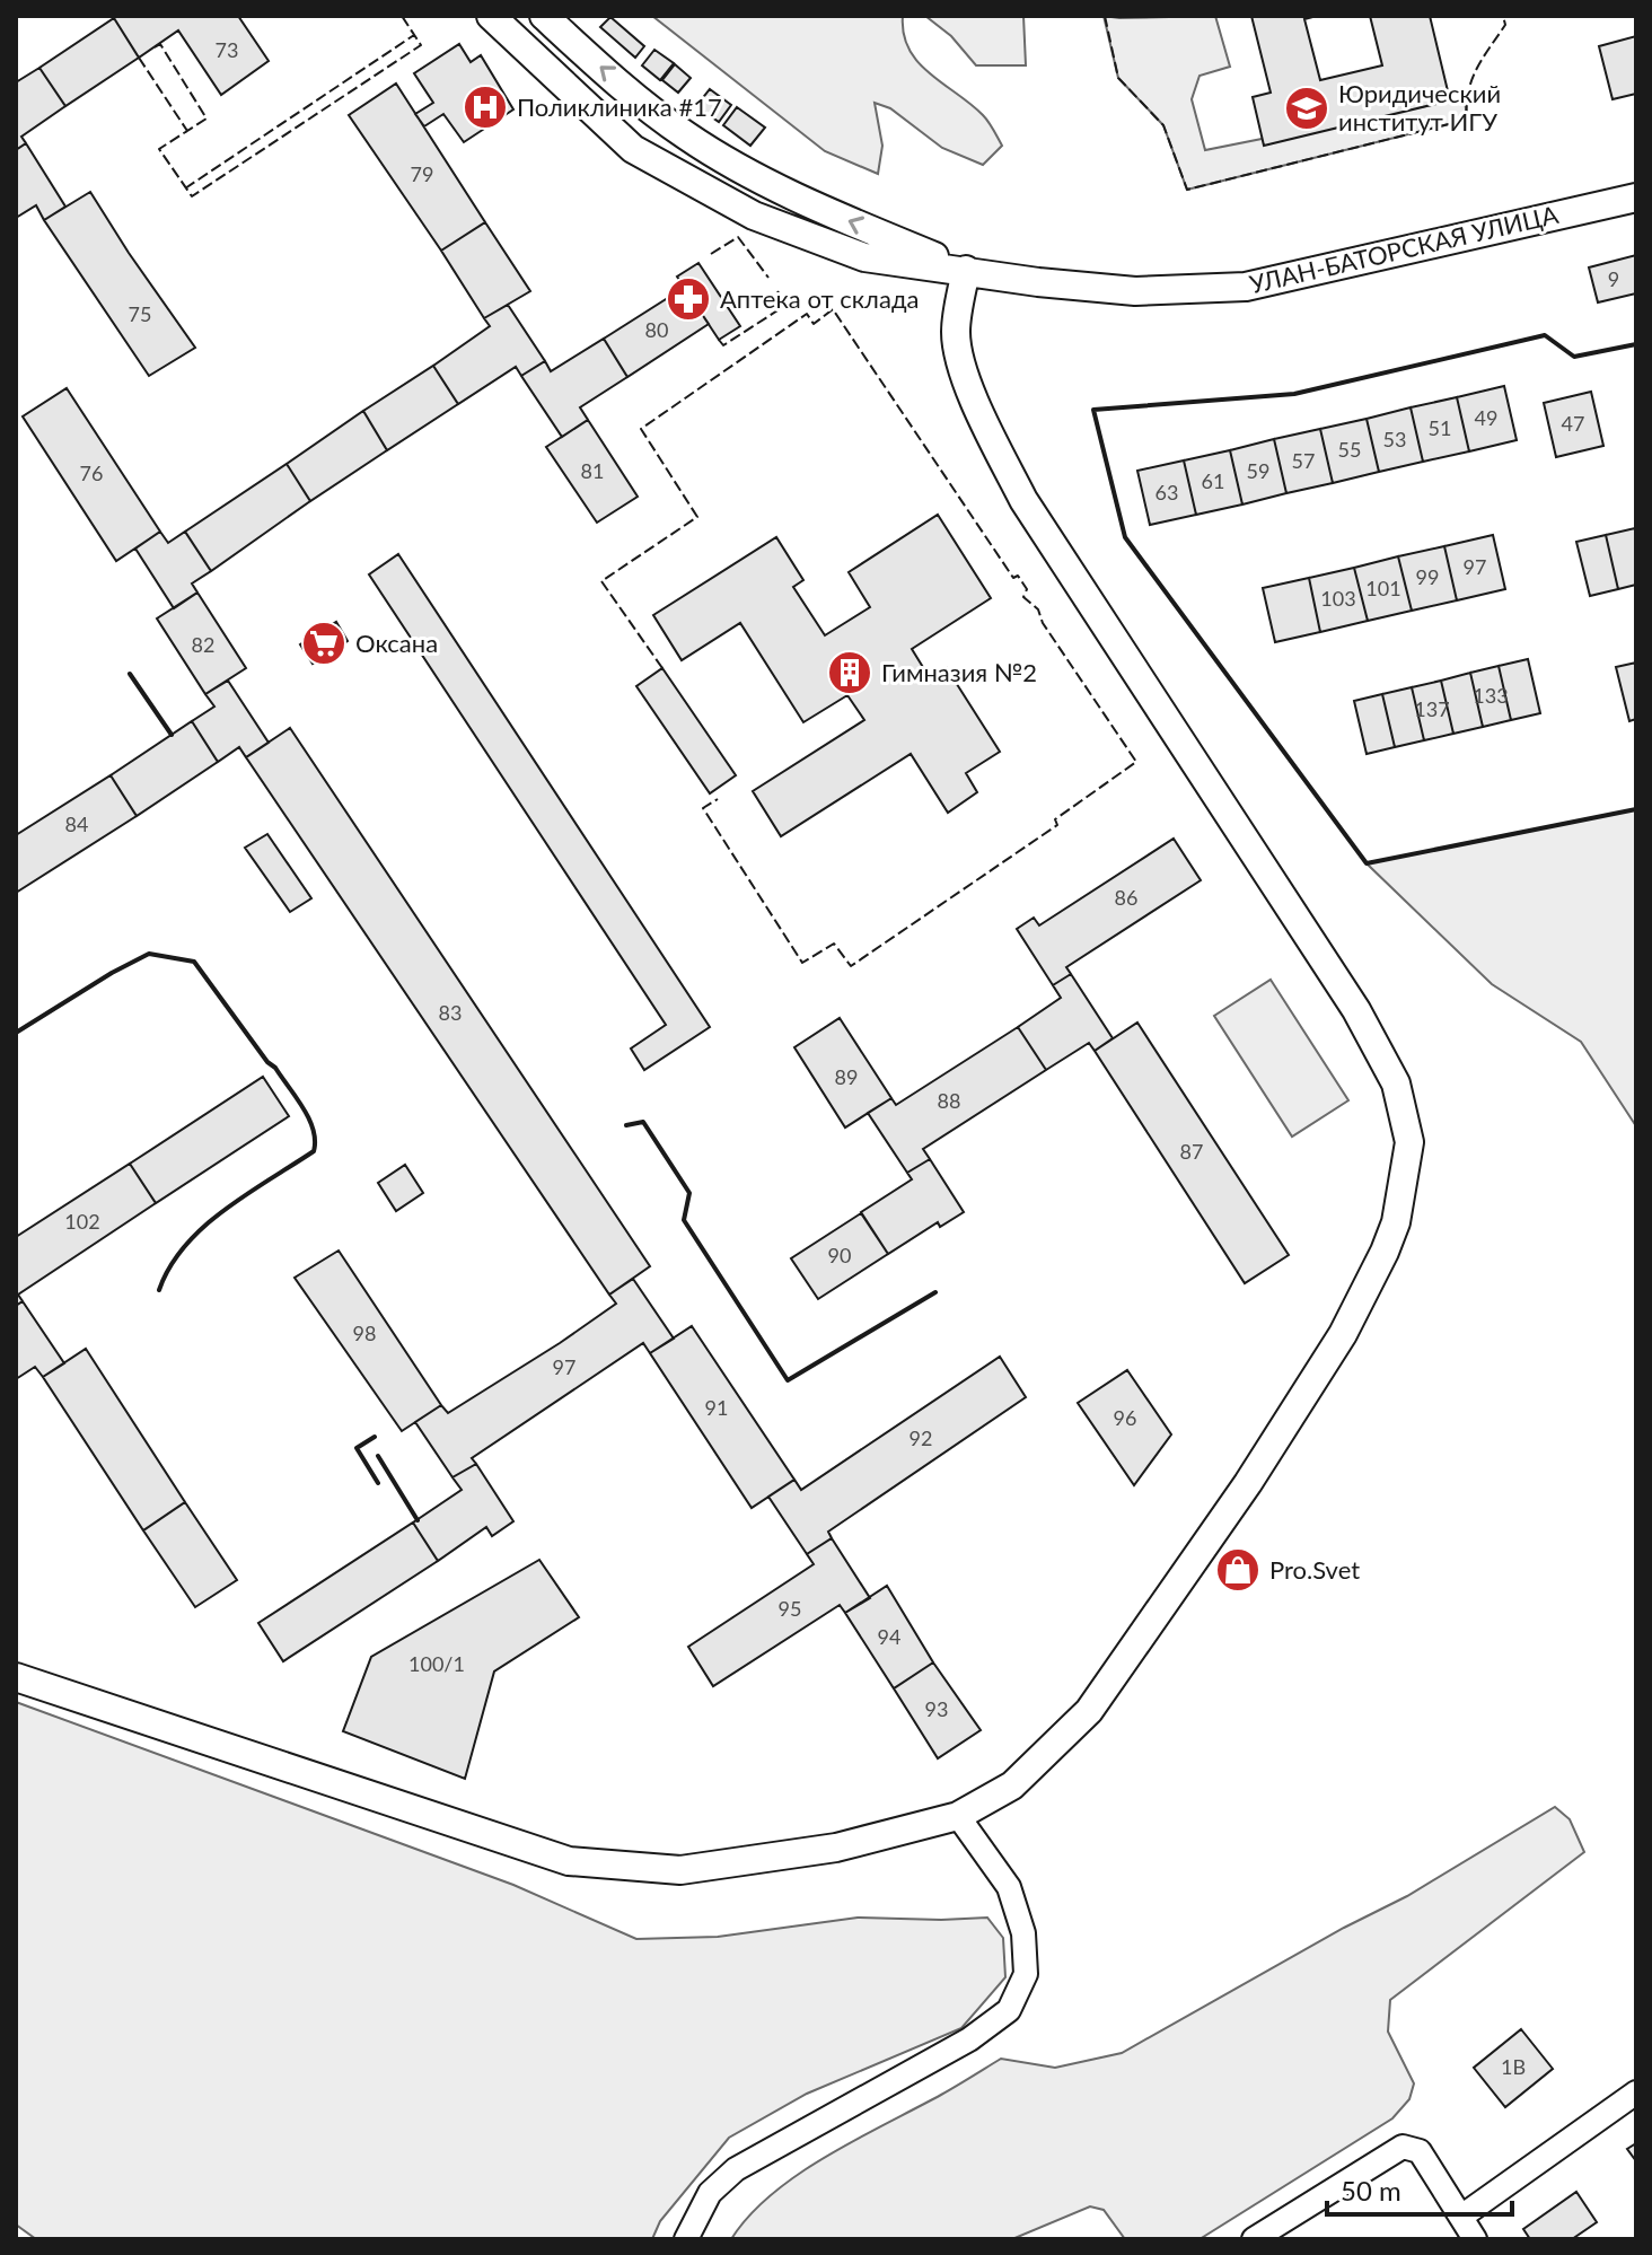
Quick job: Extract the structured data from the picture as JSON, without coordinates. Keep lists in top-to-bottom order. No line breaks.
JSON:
{"streets":{"street":["УЛАН-БАТОРСКАЯ УЛИЦА"]},"places":{"hospital":["Поликлиника #17"],"school or university":["Юридический институт ИГУ"],"pharmacy":["Аптека от склада"],"supermarket":["Оксана"],"building":["Гимназия №2"],"shop":["Pro.Svet"]},"house_numbers":["73","79","9","75","80","49","47","51","53","55","57","81","59","76","61","63","97","99","101","103","82","133","137","84","86","83","89","88","87","102","90","98","97","91","96","92","95","94","100/1","93","1В"],"scale_bar":"50 m"}
